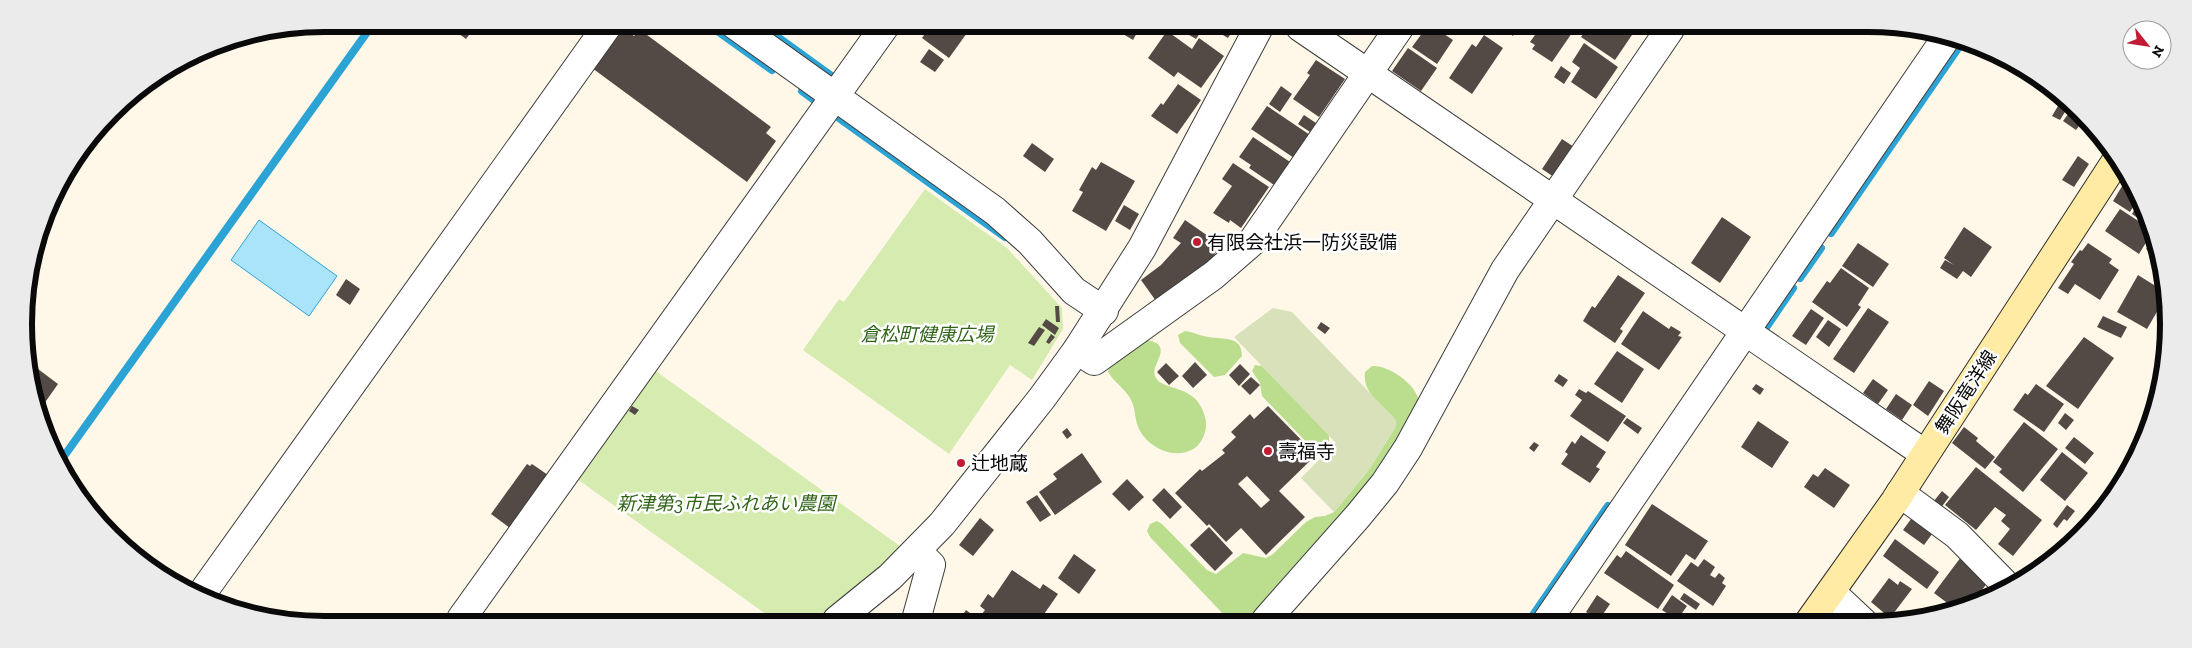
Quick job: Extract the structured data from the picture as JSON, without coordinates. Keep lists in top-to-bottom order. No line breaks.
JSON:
{"streets":{"main road":["舞阪竜洋線"]},"parks":["倉松町健康広場","新津第3市民ふれあい農園"],"places":["有限会社浜一防災設備","壽福寺","辻地蔵"],"north":"bottom right"}
